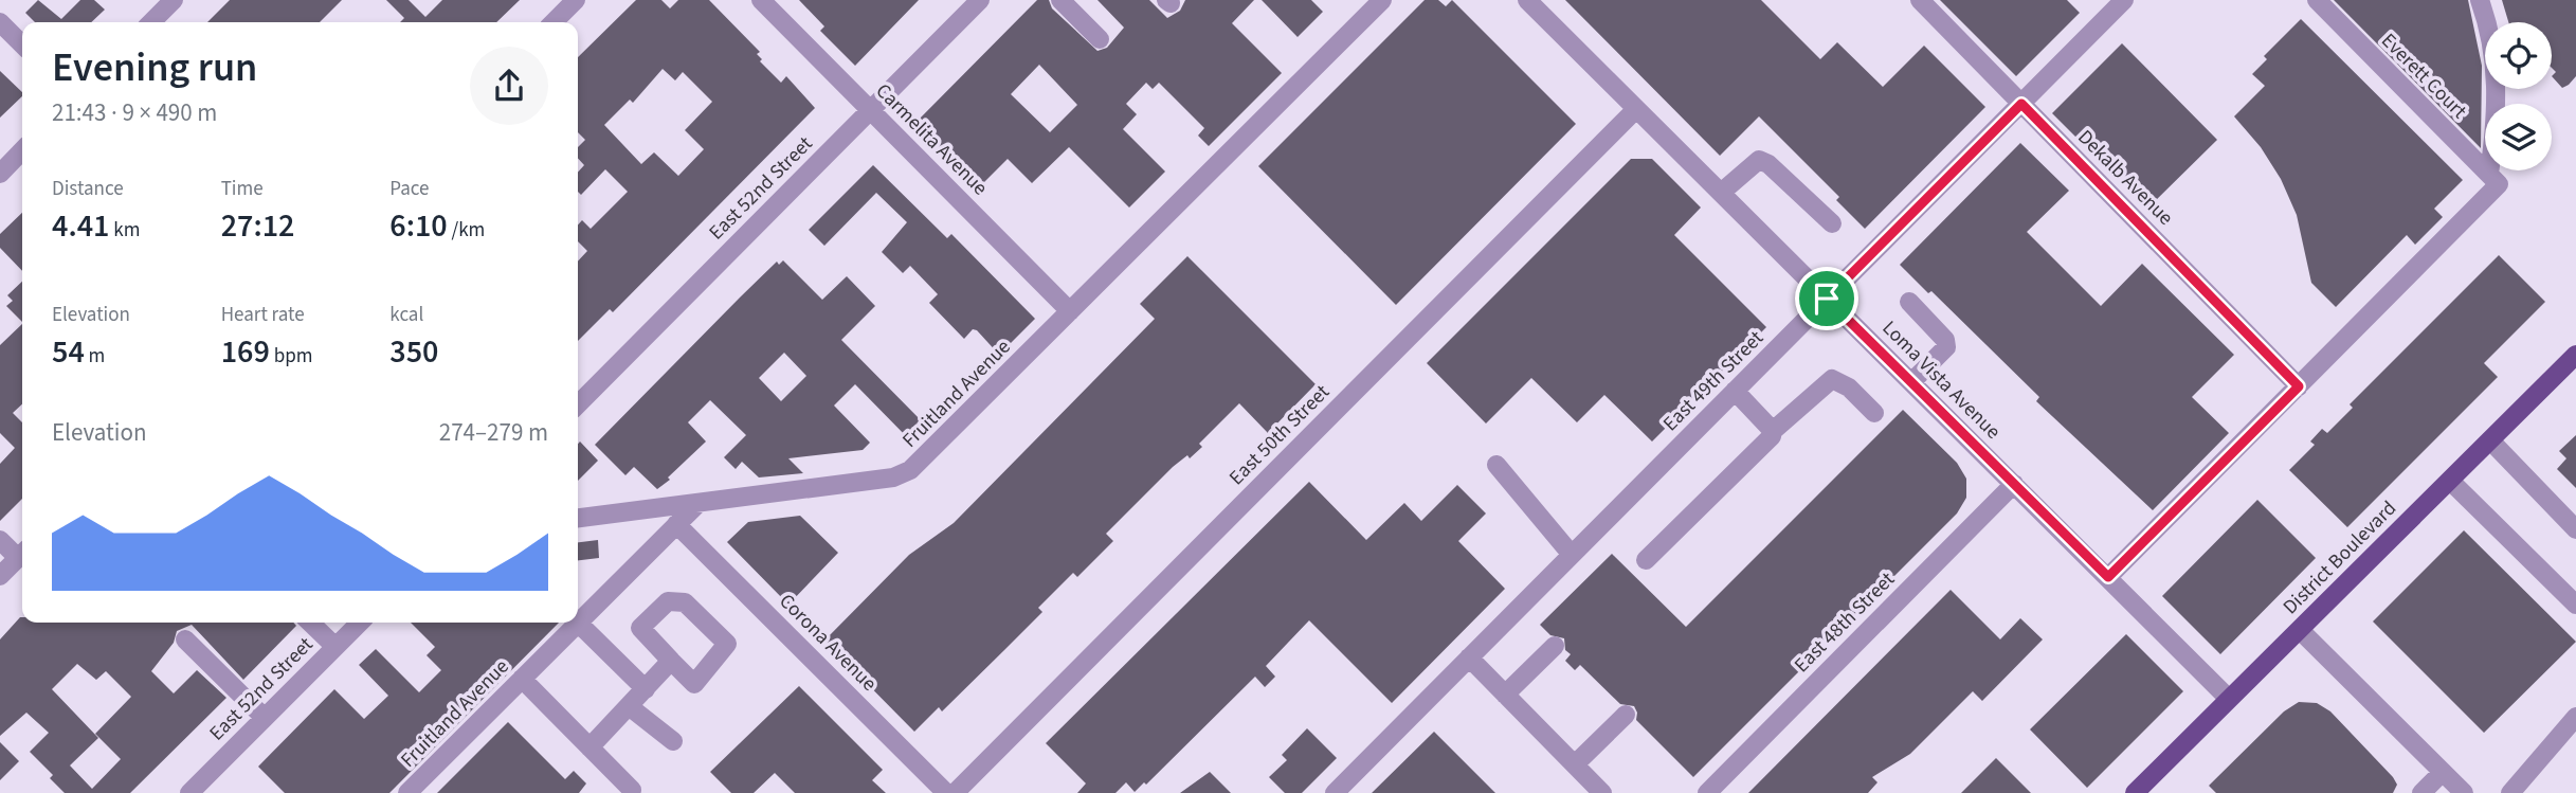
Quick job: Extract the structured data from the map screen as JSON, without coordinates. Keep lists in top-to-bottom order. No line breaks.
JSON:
{"streets":{"main road":["District Boulevard"],"street":["Everett Court","Carmelita Avenue","Dekalb Avenue","East 52nd Street","Loma Vista Avenue","East 49th Street","Fruitland Avenue","East 50th Street","East 48th Street","Corona Avenue"]},"crossings":[["Carmelita Avenue","East 52nd Street"],["Carmelita Avenue","Fruitland Avenue"],["Dekalb Avenue","East 49th Street"],["Loma Vista Avenue","East 49th Street"],["Loma Vista Avenue","East 50th Street"],["Loma Vista Avenue","District Boulevard"],["Loma Vista Avenue","East 48th Street"],["Fruitland Avenue","Corona Avenue"]],"page":{"heading":["Evening run","21:43 · 9 × 490 m"],"stats":[["Distance","4.41 km"],["Time","27:12"],["Pace","6:10 /km"],["Elevation","54 m"],["Heart rate","169 bpm"],["kcal","350"]],"chart":["Elevation","274–279 m"]}}
